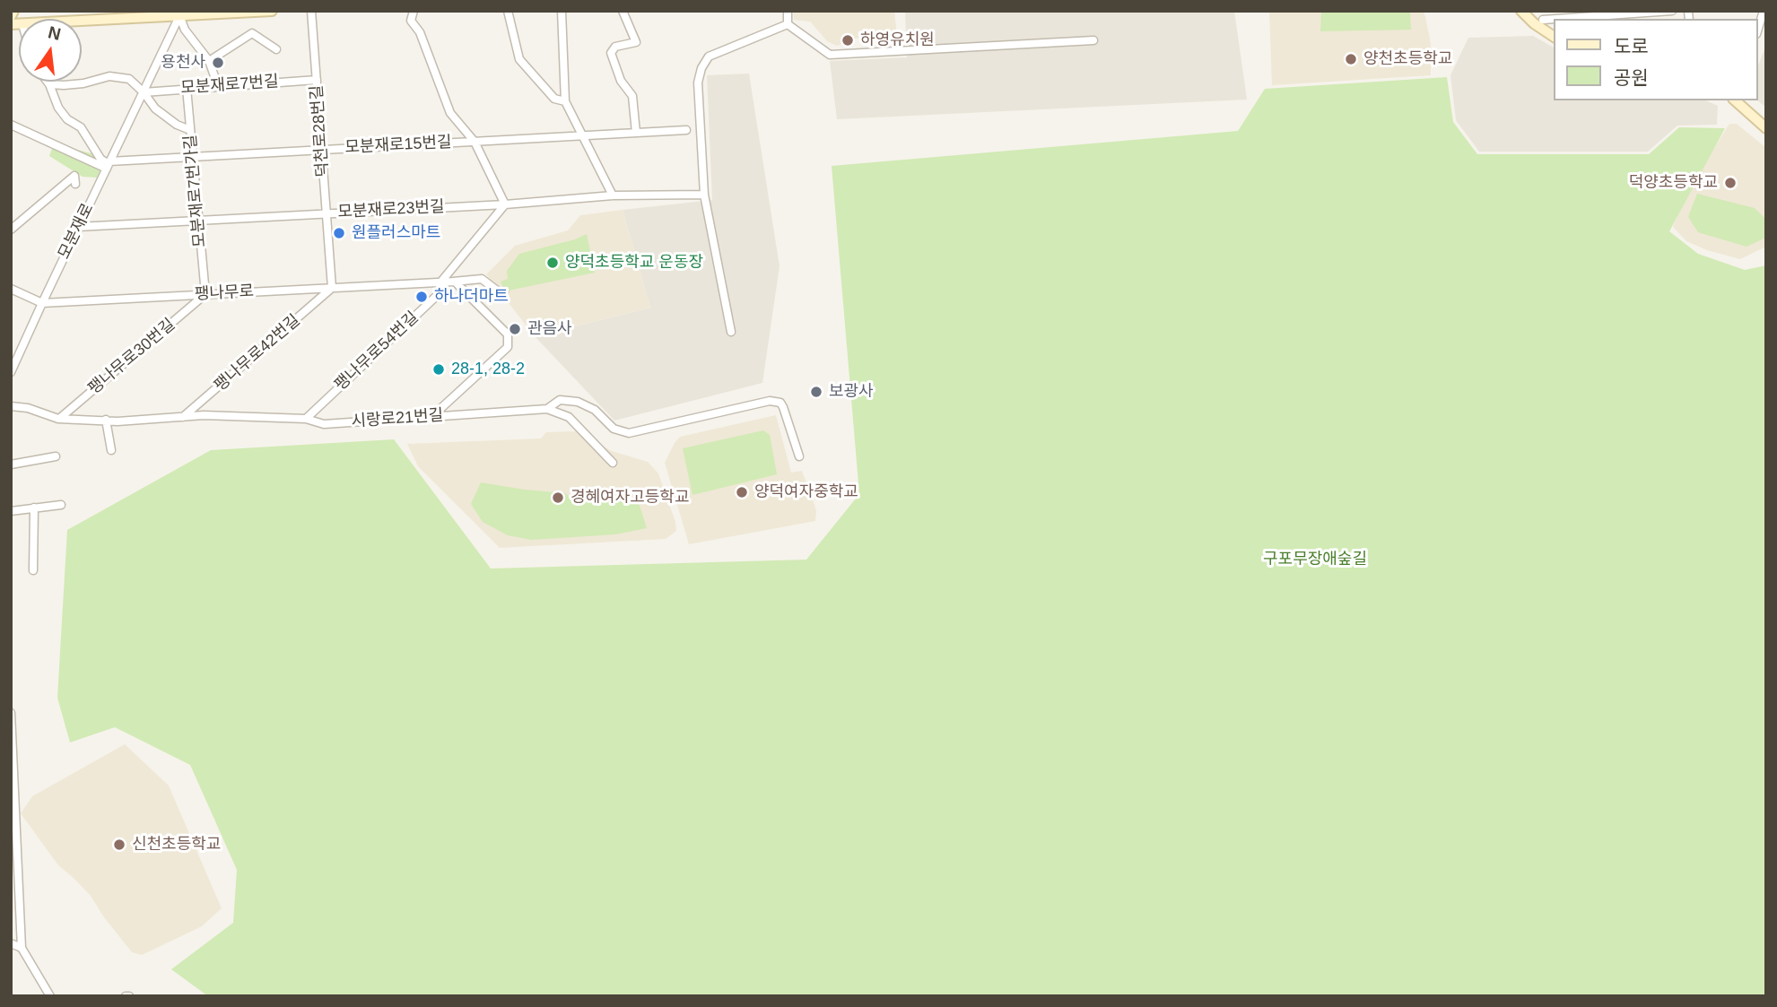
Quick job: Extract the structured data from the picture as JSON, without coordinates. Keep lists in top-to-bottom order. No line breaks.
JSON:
{"streets":{"street":["모분재로7번길","덕천로28번길","모분재로15번길","모분재로7번가길","모분재로23번길","모분재로","팽나무로","팽나무로54번길","팽나무로42번길","팽나무로30번길","시랑로21번길"]},"crossings":[["모분재로7번길","덕천로28번길"],["모분재로7번길","모분재로7번가길"],["모분재로7번길","모분재로"],["덕천로28번길","모분재로15번길"],["덕천로28번길","모분재로23번길"],["덕천로28번길","팽나무로"],["덕천로28번길","팽나무로42번길"],["모분재로15번길","모분재로7번가길"],["모분재로15번길","모분재로"],["모분재로7번가길","모분재로23번길"],["모분재로7번가길","팽나무로"],["모분재로7번가길","팽나무로30번길"],["모분재로23번길","모분재로"],["모분재로","팽나무로"],["팽나무로","팽나무로54번길"],["팽나무로","팽나무로42번길"],["팽나무로","팽나무로30번길"],["팽나무로","시랑로21번길"],["팽나무로54번길","시랑로21번길"],["팽나무로42번길","시랑로21번길"],["팽나무로30번길","시랑로21번길"]],"parks":["구포무장애숲길"],"places":["하영유치원","양천초등학교","용천사","덕양초등학교","원플러스마트","양덕초등학교 운동장","하나더마트","관음사","28-1, 28-2","보광사","양덕여자중학교","경혜여자고등학교","신천초등학교"],"legend":["도로","공원"],"north":"top"}
